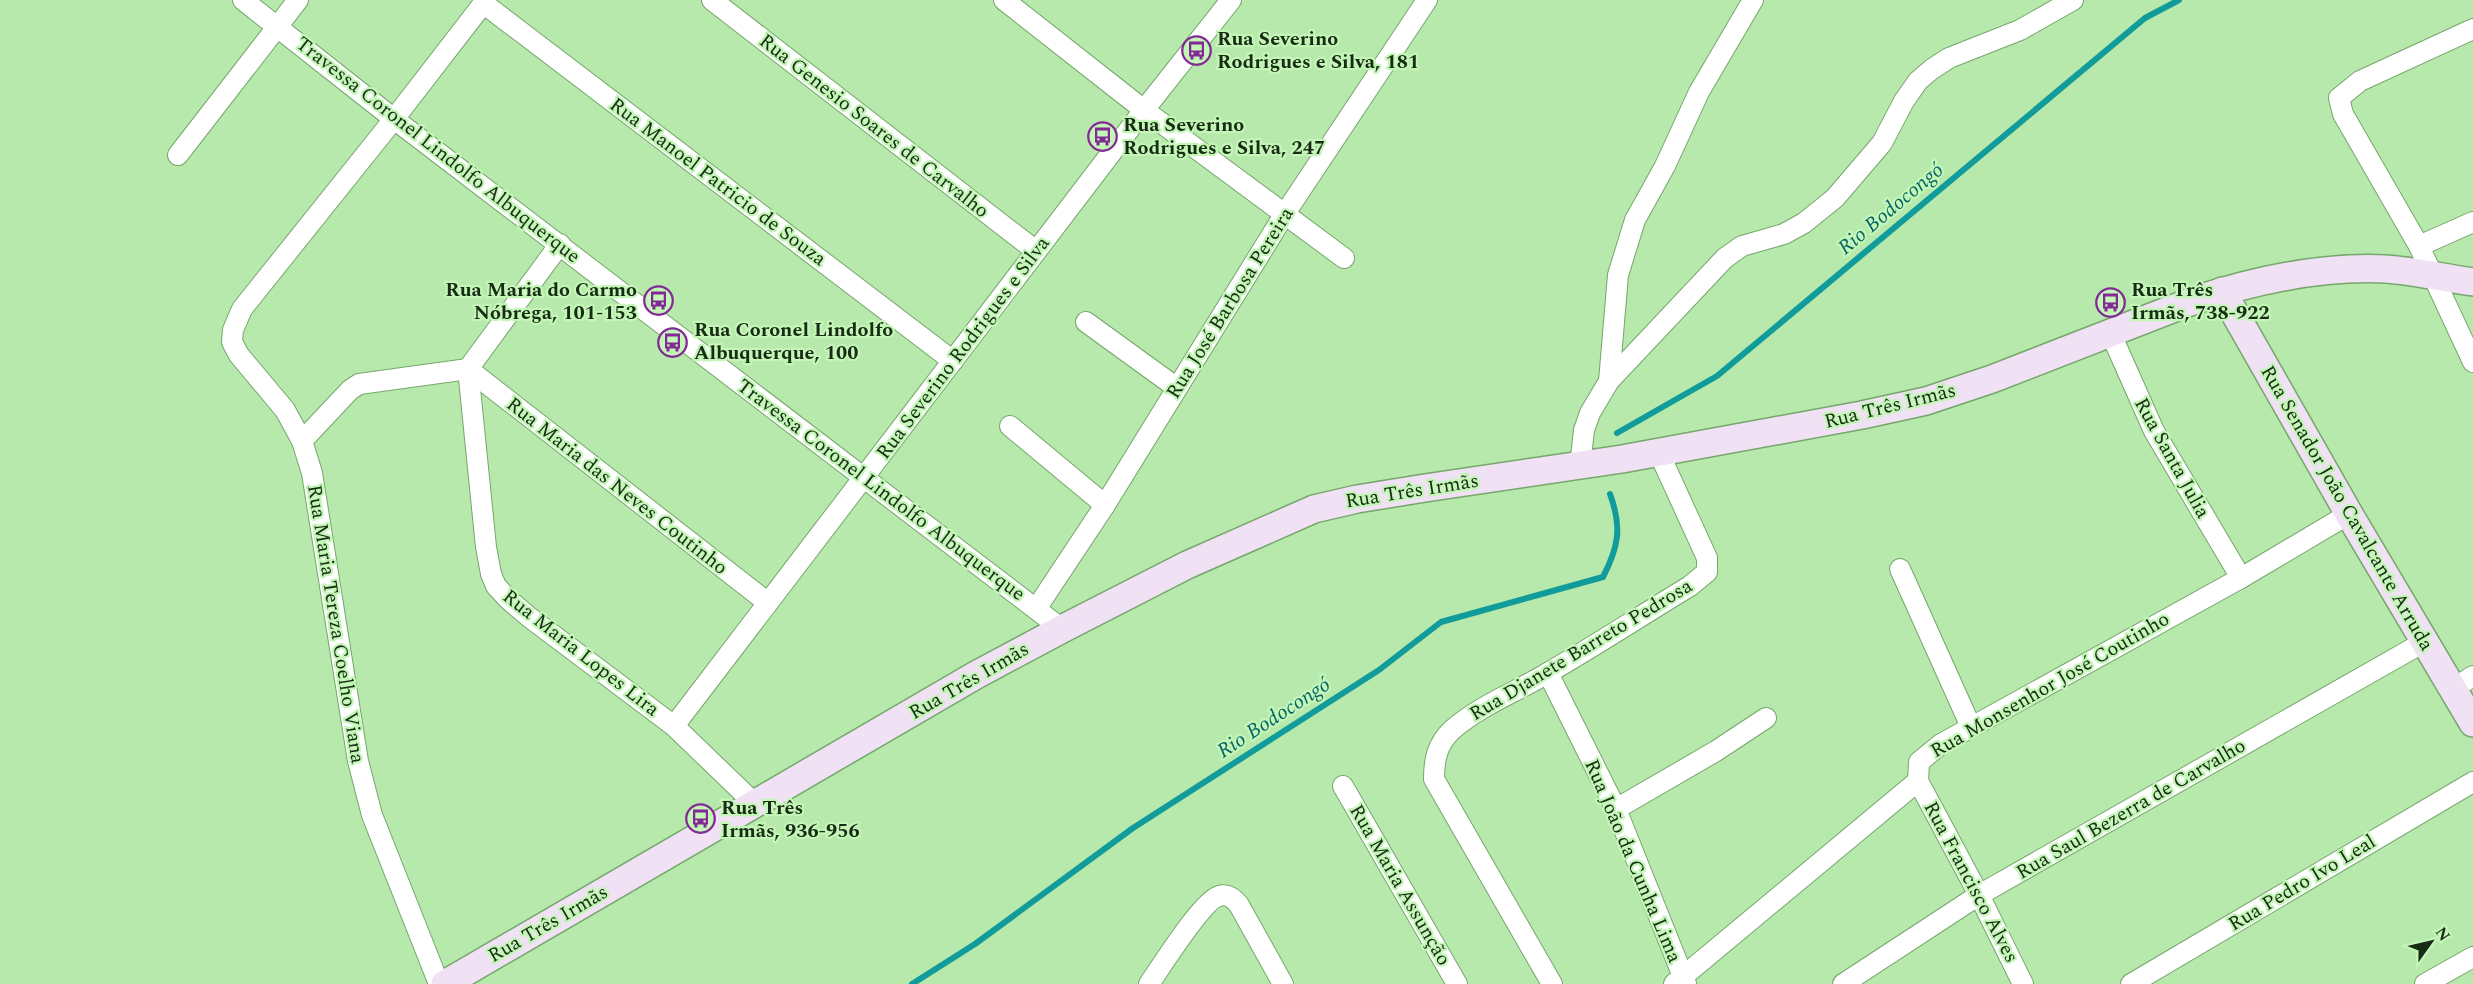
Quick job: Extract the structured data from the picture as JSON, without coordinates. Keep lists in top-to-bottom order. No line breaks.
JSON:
{"streets":{"street":["Rua Genesio Soares de Carvalho","Travessa Coronel Lindolfo Albuquerque","Rua Manoel Patricio de Souza","Rua José Barbosa Pereira","Rua Severino Rodrigues e Silva","Rua Três Irmãs","Rua Santa Julia","Rua Maria das Neves Coutinho","Rua Senador João Cavalcante Arruda","Rua Maria Tereza Coelho Viana","Rua Djanete Barreto Pedrosa","Rua Maria Lopes Lira","Rua Monsenhor José Coutinho","Rua Saul Bezerra de Carvalho","Rua João da Cunha Lima","Rua Francisco Alves","Rua Pedro Ivo Leal","Rua Maria Assunção"]},"crossings":[["Rua Genesio Soares de Carvalho","Rua Severino Rodrigues e Silva"],["Travessa Coronel Lindolfo Albuquerque","Rua José Barbosa Pereira"],["Travessa Coronel Lindolfo Albuquerque","Rua Severino Rodrigues e Silva"],["Travessa Coronel Lindolfo Albuquerque","Rua Três Irmãs"],["Travessa Coronel Lindolfo Albuquerque","Rua Maria Tereza Coelho Viana"],["Rua Manoel Patricio de Souza","Rua Severino Rodrigues e Silva"],["Rua Severino Rodrigues e Silva","Rua Maria das Neves Coutinho"],["Rua Severino Rodrigues e Silva","Rua Maria Lopes Lira"],["Rua Três Irmãs","Rua Santa Julia"],["Rua Três Irmãs","Rua Senador João Cavalcante Arruda"],["Rua Três Irmãs","Rua Djanete Barreto Pedrosa"],["Rua Três Irmãs","Rua Maria Lopes Lira"],["Rua Santa Julia","Rua Monsenhor José Coutinho"],["Rua Maria das Neves Coutinho","Rua Maria Lopes Lira"],["Rua Senador João Cavalcante Arruda","Rua Monsenhor José Coutinho"],["Rua Senador João Cavalcante Arruda","Rua Saul Bezerra de Carvalho"],["Rua Djanete Barreto Pedrosa","Rua João da Cunha Lima"],["Rua Monsenhor José Coutinho","Rua João da Cunha Lima"],["Rua Monsenhor José Coutinho","Rua Francisco Alves"],["Rua Saul Bezerra de Carvalho","Rua Francisco Alves"]],"water":["Rio Bodocongó"],"places":{"bus stop":["Rua Severino Rodrigues e Silva, 181","Rua Severino Rodrigues e Silva, 247","Rua Maria do Carmo Nóbrega, 101-153","Rua Três Irmãs, 738-922","Rua Coronel Lindolfo Albuquerque, 100","Rua Três Irmãs, 936-956"]},"north":"top right"}
